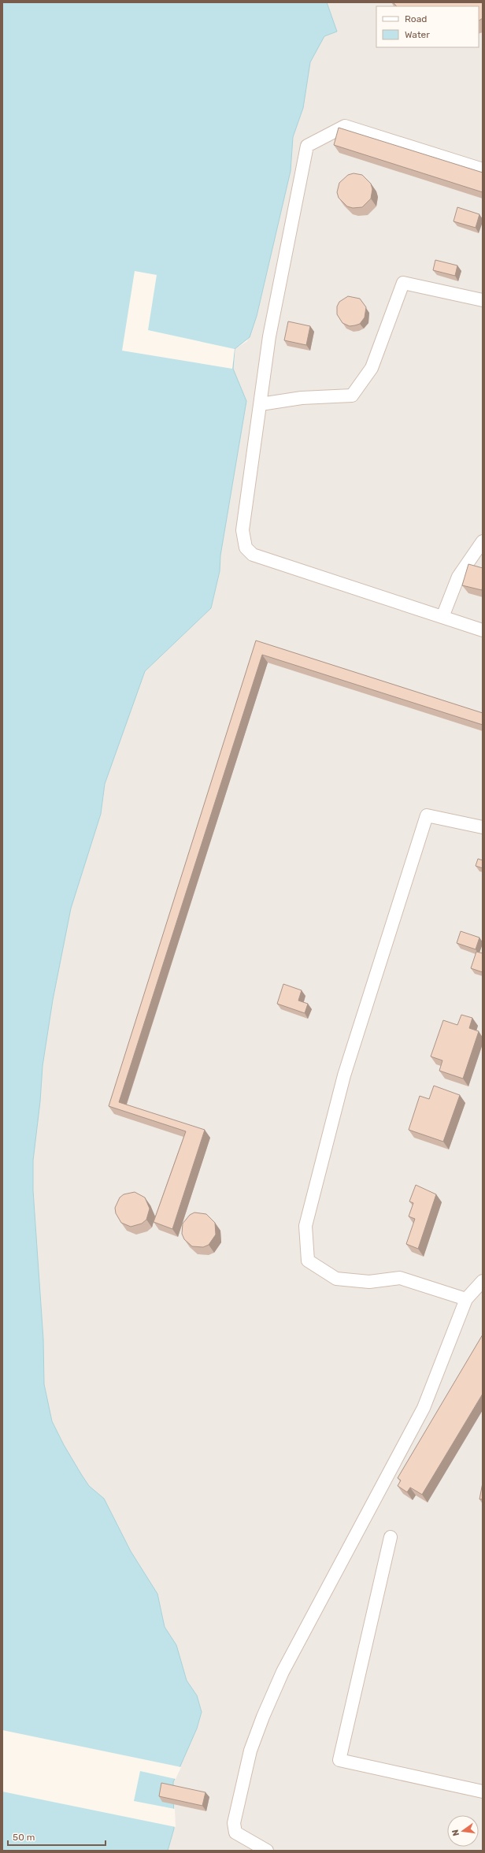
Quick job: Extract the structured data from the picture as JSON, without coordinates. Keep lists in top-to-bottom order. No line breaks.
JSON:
{"legend":["Road","Water"],"scale_bar":"50 m","north":"left"}
